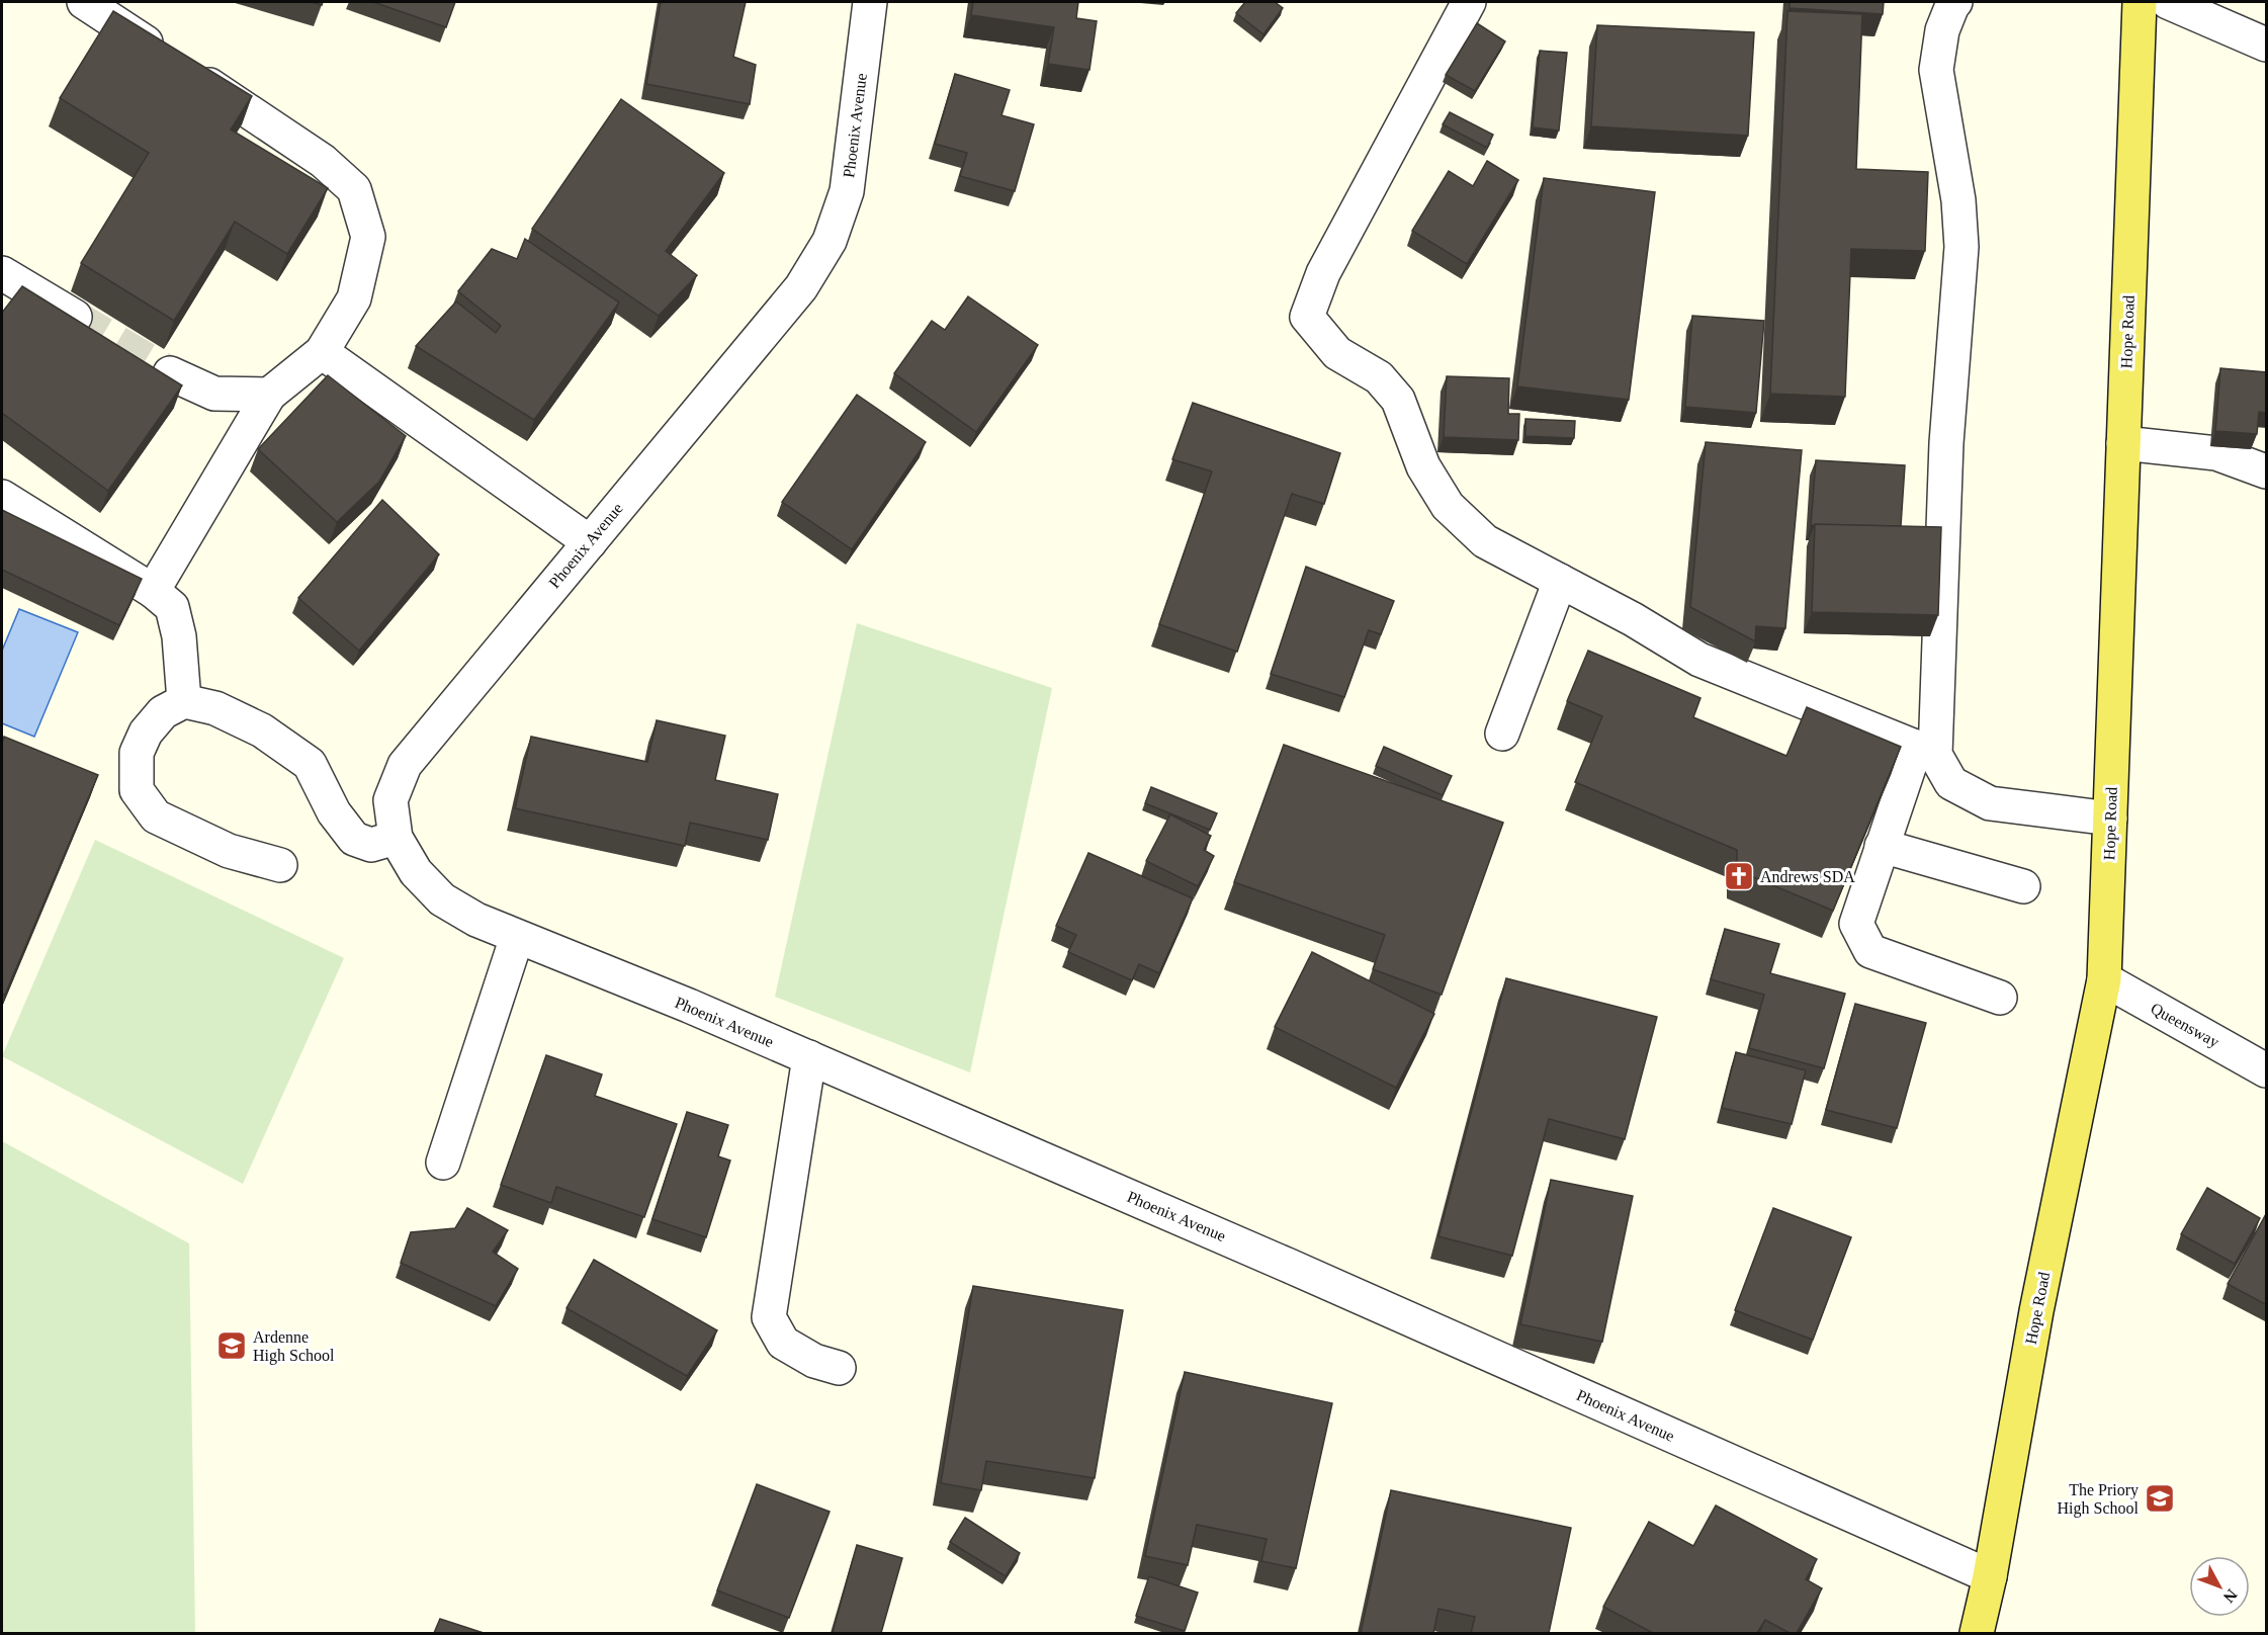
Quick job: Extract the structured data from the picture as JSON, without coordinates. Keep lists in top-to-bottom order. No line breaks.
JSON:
{"streets":{"main road":["Hope Road"],"street":["Phoenix Avenue","Queensway"]},"crossings":[["Phoenix Avenue","Hope Road"],["Hope Road","Queensway"]],"places":{"church":["Andrews SDA"],"school or university":["Ardenne High School","The Priory High School"]},"north":"bottom right"}
